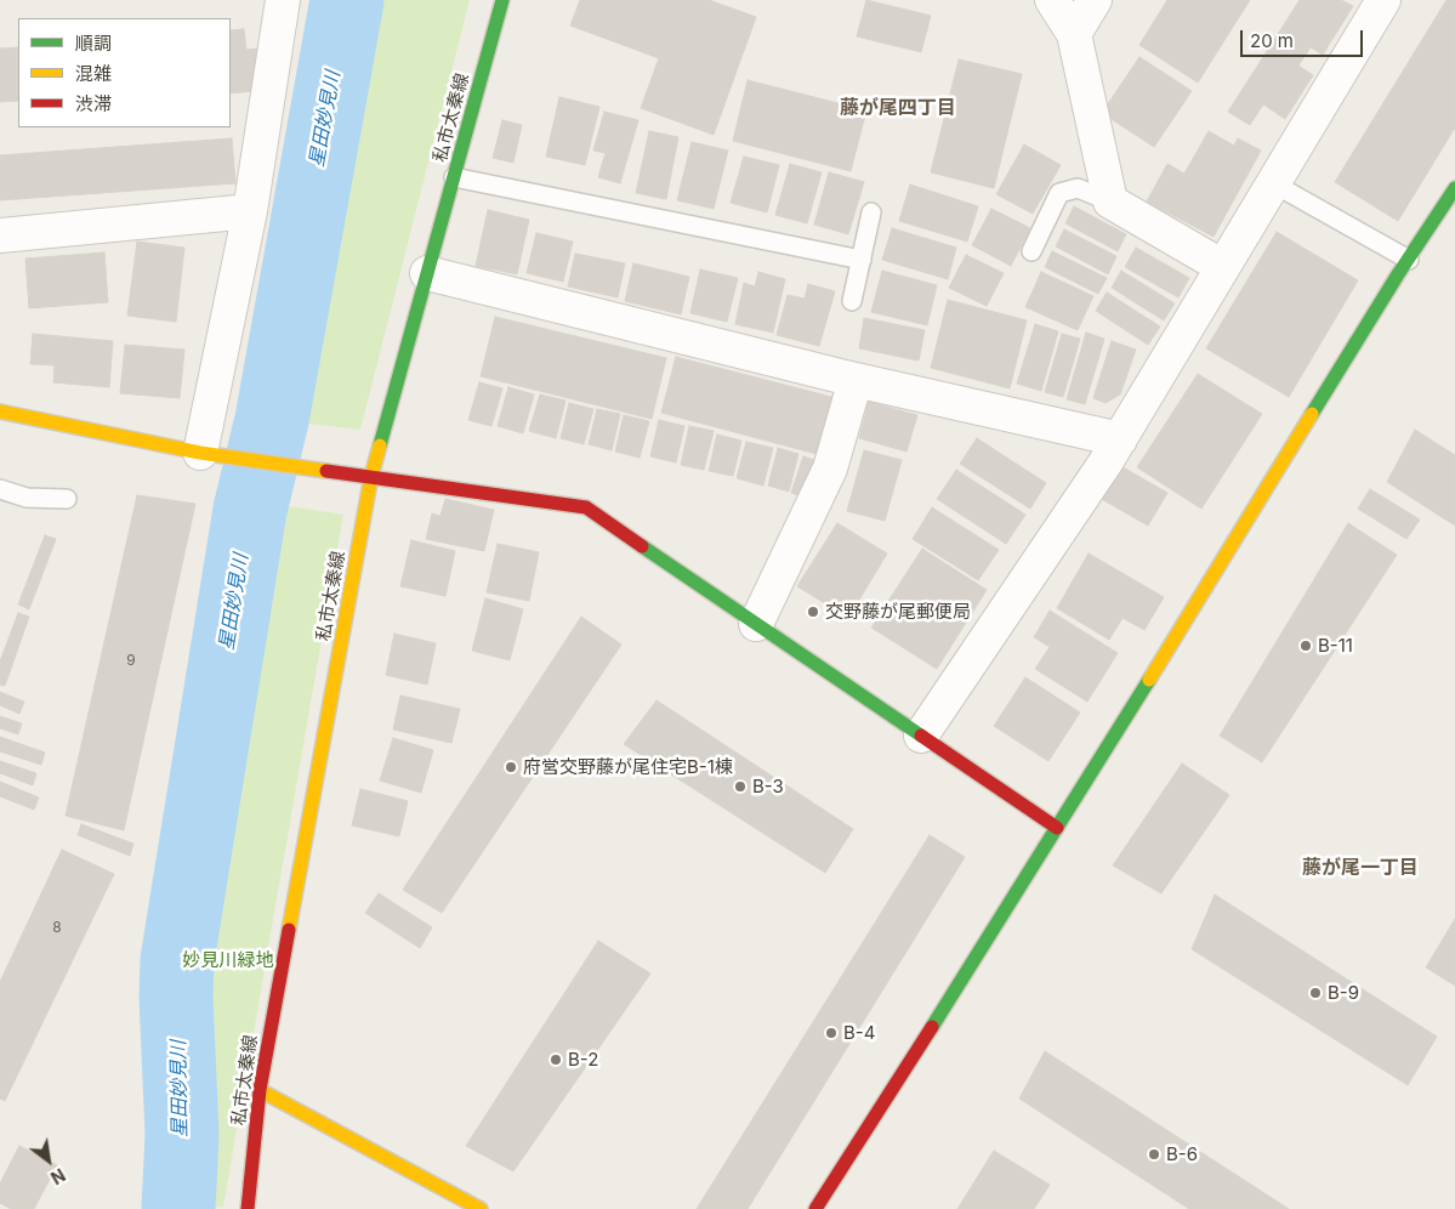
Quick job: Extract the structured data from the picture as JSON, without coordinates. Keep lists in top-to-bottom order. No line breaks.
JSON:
{"streets":{"street":["私市太秦線"]},"districts":["藤が尾四丁目","藤が尾一丁目"],"water":["星田妙見川"],"parks":["妙見川緑地"],"places":["交野藤が尾郵便局","B-11","府営交野藤が尾住宅B-1棟","B-3","B-9","B-4","B-2","B-6"],"house_numbers":["9","8"],"legend":["順調","混雑","渋滞"],"scale_bar":"20 m","north":"bottom right"}
